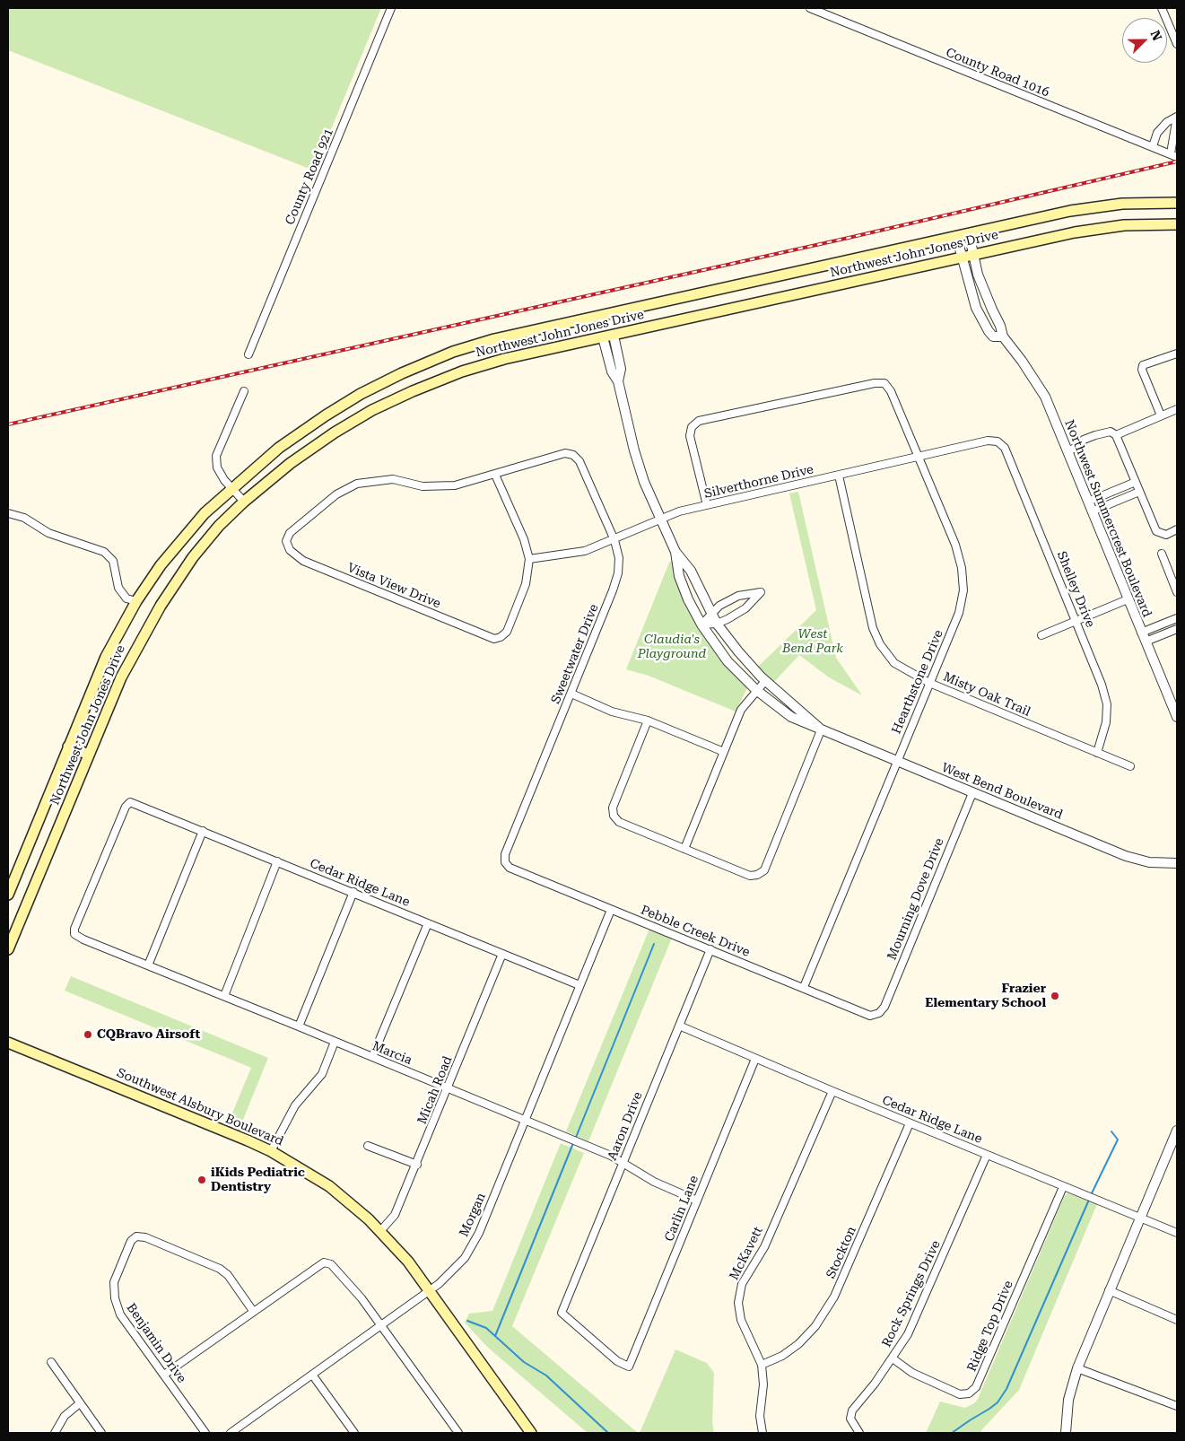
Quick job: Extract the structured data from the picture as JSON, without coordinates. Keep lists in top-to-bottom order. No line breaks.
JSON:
{"streets":{"main road":["Northwest John Jones Drive","Southwest Alsbury Boulevard"],"street":["County Road 1016","County Road 921","Silverthorne Drive","Northwest Summercrest Boulevard","Vista View Drive","Shelley Drive","Sweetwater Drive","Hearthstone Drive","Misty Oak Trail","West Bend Boulevard","Cedar Ridge Lane","Mourning Dove Drive","Pebble Creek Drive","Marcia","Micah Road","Aaron Drive","Carlin Lane","Morgan","Stockton","McKavett","Rock Springs Drive","Ridge Top Drive","Benjamin Drive"]},"crossings":[["Northwest John Jones Drive","Northwest Summercrest Boulevard"],["Northwest John Jones Drive","West Bend Boulevard"],["Silverthorne Drive","Vista View Drive"],["Silverthorne Drive","Shelley Drive"],["Silverthorne Drive","Sweetwater Drive"],["Silverthorne Drive","Hearthstone Drive"],["Silverthorne Drive","Misty Oak Trail"],["Silverthorne Drive","West Bend Boulevard"],["Vista View Drive","Sweetwater Drive"],["Shelley Drive","Misty Oak Trail"],["Sweetwater Drive","Pebble Creek Drive"],["Hearthstone Drive","Misty Oak Trail"],["Hearthstone Drive","West Bend Boulevard"],["Hearthstone Drive","Pebble Creek Drive"],["West Bend Boulevard","Mourning Dove Drive"],["Cedar Ridge Lane","Marcia"],["Cedar Ridge Lane","Micah Road"],["Cedar Ridge Lane","Aaron Drive"],["Cedar Ridge Lane","Carlin Lane"],["Cedar Ridge Lane","Morgan"],["Cedar Ridge Lane","Stockton"],["Cedar Ridge Lane","McKavett"],["Cedar Ridge Lane","Rock Springs Drive"],["Cedar Ridge Lane","Ridge Top Drive"],["Mourning Dove Drive","Pebble Creek Drive"],["Pebble Creek Drive","Aaron Drive"],["Pebble Creek Drive","Morgan"],["Marcia","Micah Road"],["Marcia","Aaron Drive"],["Marcia","Carlin Lane"],["Marcia","Morgan"],["Micah Road","Southwest Alsbury Boulevard"],["Southwest Alsbury Boulevard","Morgan"],["Aaron Drive","Carlin Lane"],["Stockton","McKavett"],["Rock Springs Drive","Ridge Top Drive"]],"parks":["West Bend Park","Claudia's Playground"],"places":["Frazier Elementary School","CQBravo Airsoft","iKids Pediatric Dentistry"],"north":"top right"}
